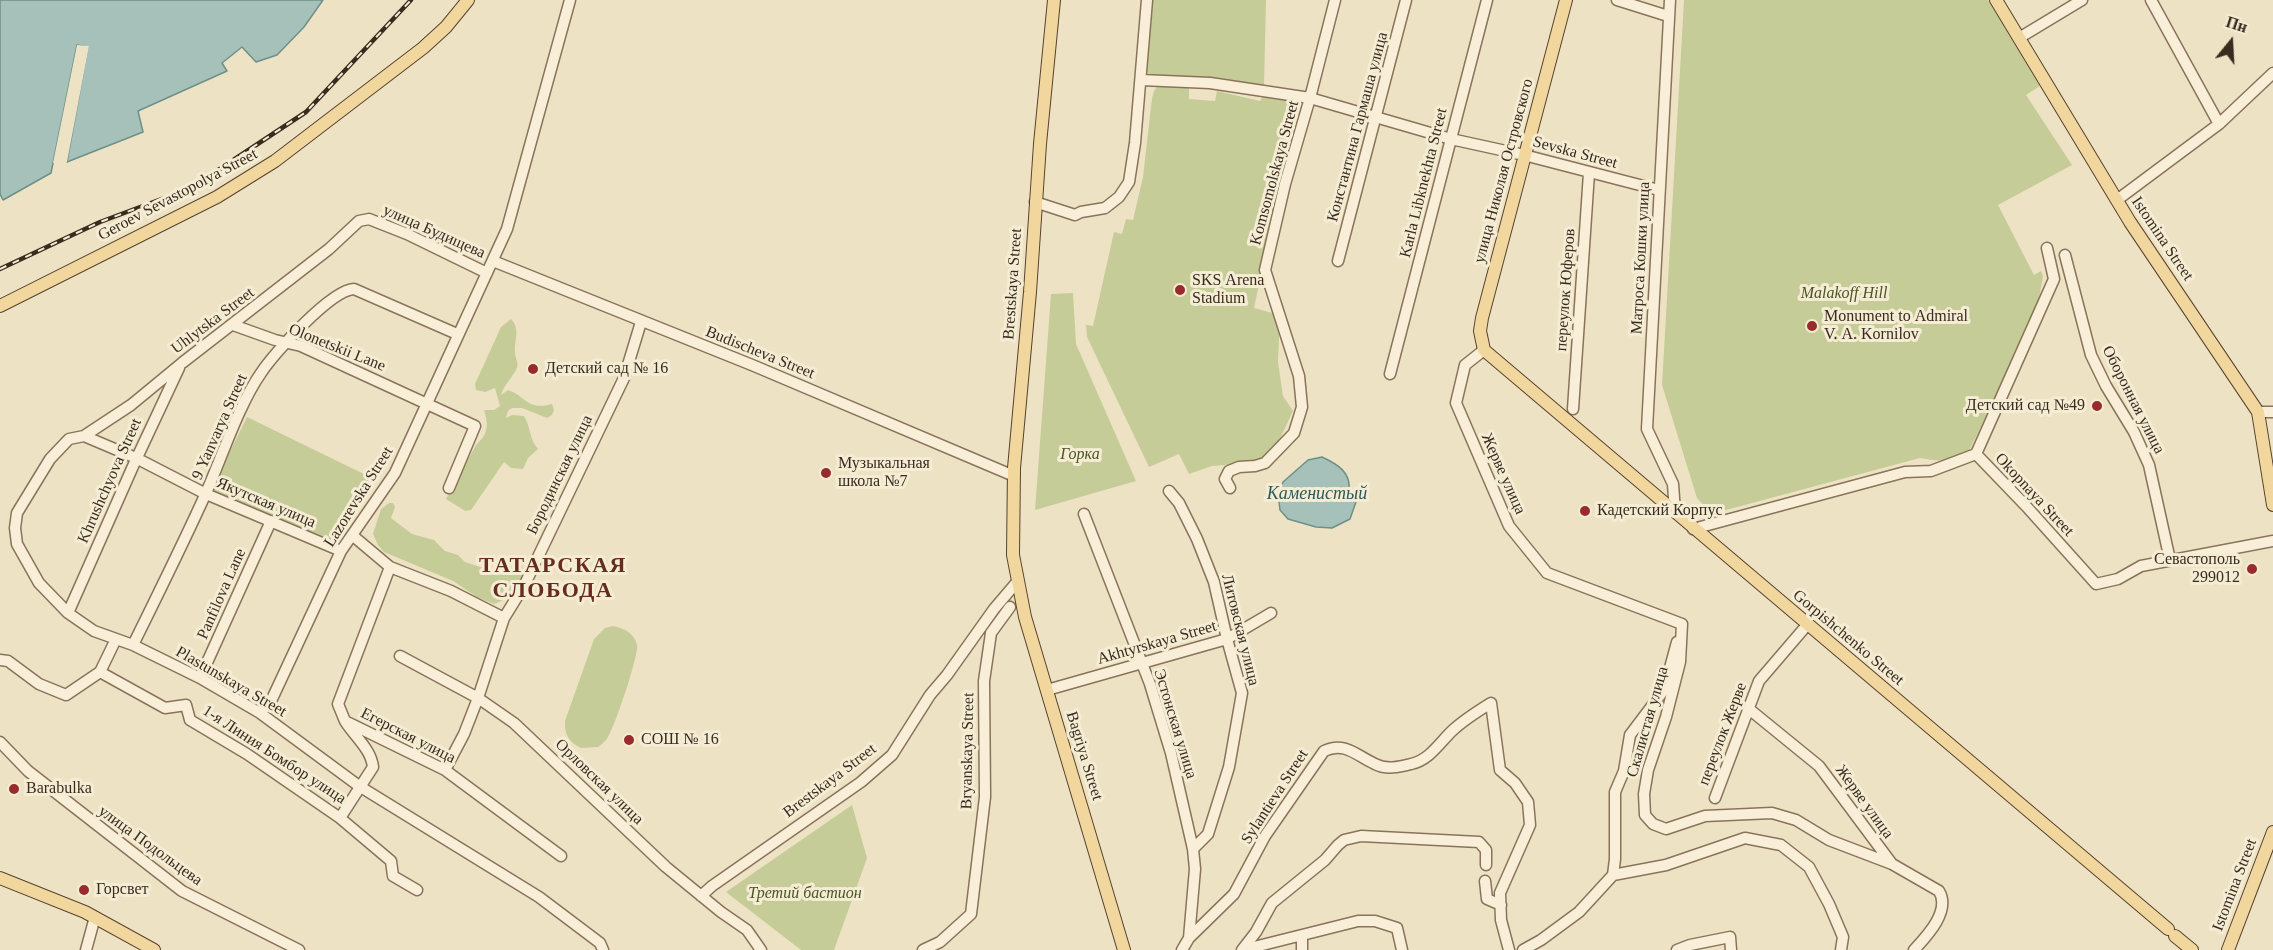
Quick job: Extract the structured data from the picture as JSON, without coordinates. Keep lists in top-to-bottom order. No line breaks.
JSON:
{"streets":{"main road":["улица Николая Островского","Geroev Sevastopolya Street","Istomina Street","Brestskaya Street","Gorpishchenko Street","Bagriya Street"],"street":["Константина Гармаша улица","Sevska Street","Komsomolskaya Street","Karla Libknekhta Street","улица Будищева","Матроса Кошки улица","переулок Юферов","Uhlytska Street","Olonetskii Lane","Budischeva Street","Оборонная улица","9 Yanvarya Street","Жерве улица","Бородинская улица","Khrushchyova Street","Okopnaya Street","Lazorevska Street","Якутская улица","Panfilova Lane","Литовская улица","Akhtyrskaya Street","Plastunskaya Street","Скалистая улица","Эстонская улица","переулок Жерве","Егерская улица","Bryanskaya Street","1-я Линия Бомбор улица","Орловская улица","Sylantieva Street","улица Подольцева"]},"crossings":[["Константина Гармаша улица","Sevska Street"],["Sevska Street","улица Николая Островского"],["Sevska Street","Komsomolskaya Street"],["Sevska Street","Karla Libknekhta Street"],["Sevska Street","Матроса Кошки улица"],["Sevska Street","переулок Юферов"],["улица Николая Островского","Жерве улица"],["улица Николая Островского","Gorpishchenko Street"],["улица Будищева","Uhlytska Street"],["улица Будищева","Lazorevska Street"],["Матроса Кошки улица","Gorpishchenko Street"],["Brestskaya Street","Budischeva Street"],["Brestskaya Street","Bagriya Street"],["Brestskaya Street","Орловская улица"],["Uhlytska Street","Olonetskii Lane"],["Uhlytska Street","Khrushchyova Street"],["Uhlytska Street","Якутская улица"],["Uhlytska Street","Plastunskaya Street"],["Olonetskii Lane","9 Yanvarya Street"],["Olonetskii Lane","Lazorevska Street"],["Budischeva Street","Бородинская улица"],["Budischeva Street","Lazorevska Street"],["Оборонная улица","Okopnaya Street"],["9 Yanvarya Street","Lazorevska Street"],["9 Yanvarya Street","Якутская улица"],["9 Yanvarya Street","Plastunskaya Street"],["Жерве улица","Gorpishchenko Street"],["Жерве улица","Скалистая улица"],["Жерве улица","переулок Жерве"],["Бородинская улица","Егерская улица"],["Бородинская улица","Орловская улица"],["Khrushchyova Street","Якутская улица"],["Khrushchyova Street","Plastunskaya Street"],["Okopnaya Street","Gorpishchenko Street"],["Lazorevska Street","Якутская улица"],["Lazorevska Street","Plastunskaya Street"],["Якутская улица","Panfilova Lane"],["Panfilova Lane","Plastunskaya Street"],["Литовская улица","Akhtyrskaya Street"],["Литовская улица","Эстонская улица"],["Gorpishchenko Street","переулок Жерве"],["Akhtyrskaya Street","Эстонская улица"],["Akhtyrskaya Street","Bagriya Street"],["Plastunskaya Street","1-я Линия Бомбор улица"],["Эстонская улица","Sylantieva Street"],["Егерская улица","1-я Линия Бомбор улица"]],"districts":["ТАТАРСКАЯ СЛОБОДА"],"water":["Каменистый"],"parks":["Malakoff Hill","Горка","Третий бастион"],"places":["SKS Arena Stadium","Monument to Admiral V. A. Kornilov","Детский сад № 16","Детский сад №49","Музыкальная школа №7","Кадетский Корпус","Севастополь 299012","СОШ № 16","Barabulka","Горсвет"],"north":"top"}
